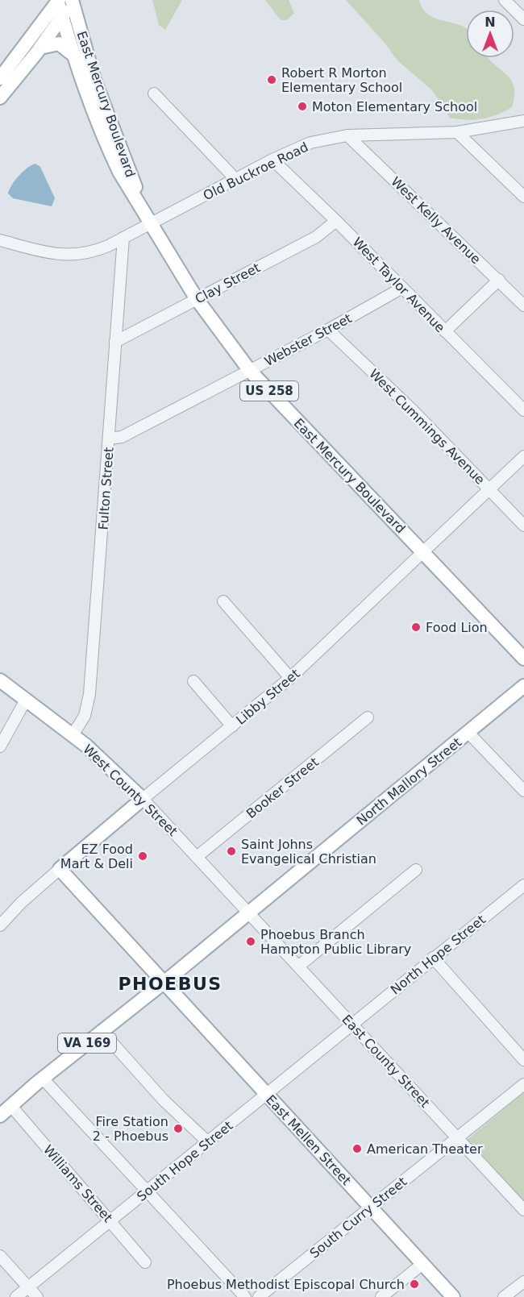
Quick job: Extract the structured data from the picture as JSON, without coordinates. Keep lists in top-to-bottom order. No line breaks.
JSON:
{"streets":{"main road":["East Mercury Boulevard","US 258","Libby Street","North Mallory Street","West County Street","VA 169","East Mellen Street"],"street":["Old Buckroe Road","West Kelly Avenue","Clay Street","West Taylor Avenue","Webster Street","West Cummings Avenue","Fulton Street","Booker Street","North Hope Street","East County Street","South Hope Street","Williams Street","South Curry Street"]},"crossings":[["East Mercury Boulevard","Old Buckroe Road"],["East Mercury Boulevard","Clay Street"],["East Mercury Boulevard","Webster Street"],["East Mercury Boulevard","Libby Street"],["Old Buckroe Road","West Kelly Avenue"],["Old Buckroe Road","West Taylor Avenue"],["Old Buckroe Road","Fulton Street"],["Clay Street","West Taylor Avenue"],["Clay Street","Fulton Street"],["West Taylor Avenue","Webster Street"],["Webster Street","West Cummings Avenue"],["Webster Street","Fulton Street"],["West Cummings Avenue","Libby Street"],["Fulton Street","West County Street"],["Libby Street","West County Street"],["Libby Street","East Mellen Street"],["North Mallory Street","West County Street"],["North Mallory Street","VA 169"],["North Mallory Street","East County Street"],["Booker Street","West County Street"],["West County Street","VA 169"],["West County Street","East County Street"],["North Hope Street","East County Street"],["North Hope Street","South Hope Street"],["VA 169","East County Street"],["VA 169","East Mellen Street"],["VA 169","Williams Street"],["East County Street","South Hope Street"],["East County Street","South Curry Street"],["East Mellen Street","South Hope Street"],["East Mellen Street","South Curry Street"],["South Hope Street","Williams Street"]],"districts":["PHOEBUS"],"places":["Robert R Morton Elementary School","Moton Elementary School","Food Lion","Saint Johns Evangelical Christian","EZ Food Mart & Deli","Phoebus Branch Hampton Public Library","Fire Station 2 - Phoebus","American Theater","Phoebus Methodist Episcopal Church"],"north":"top"}
